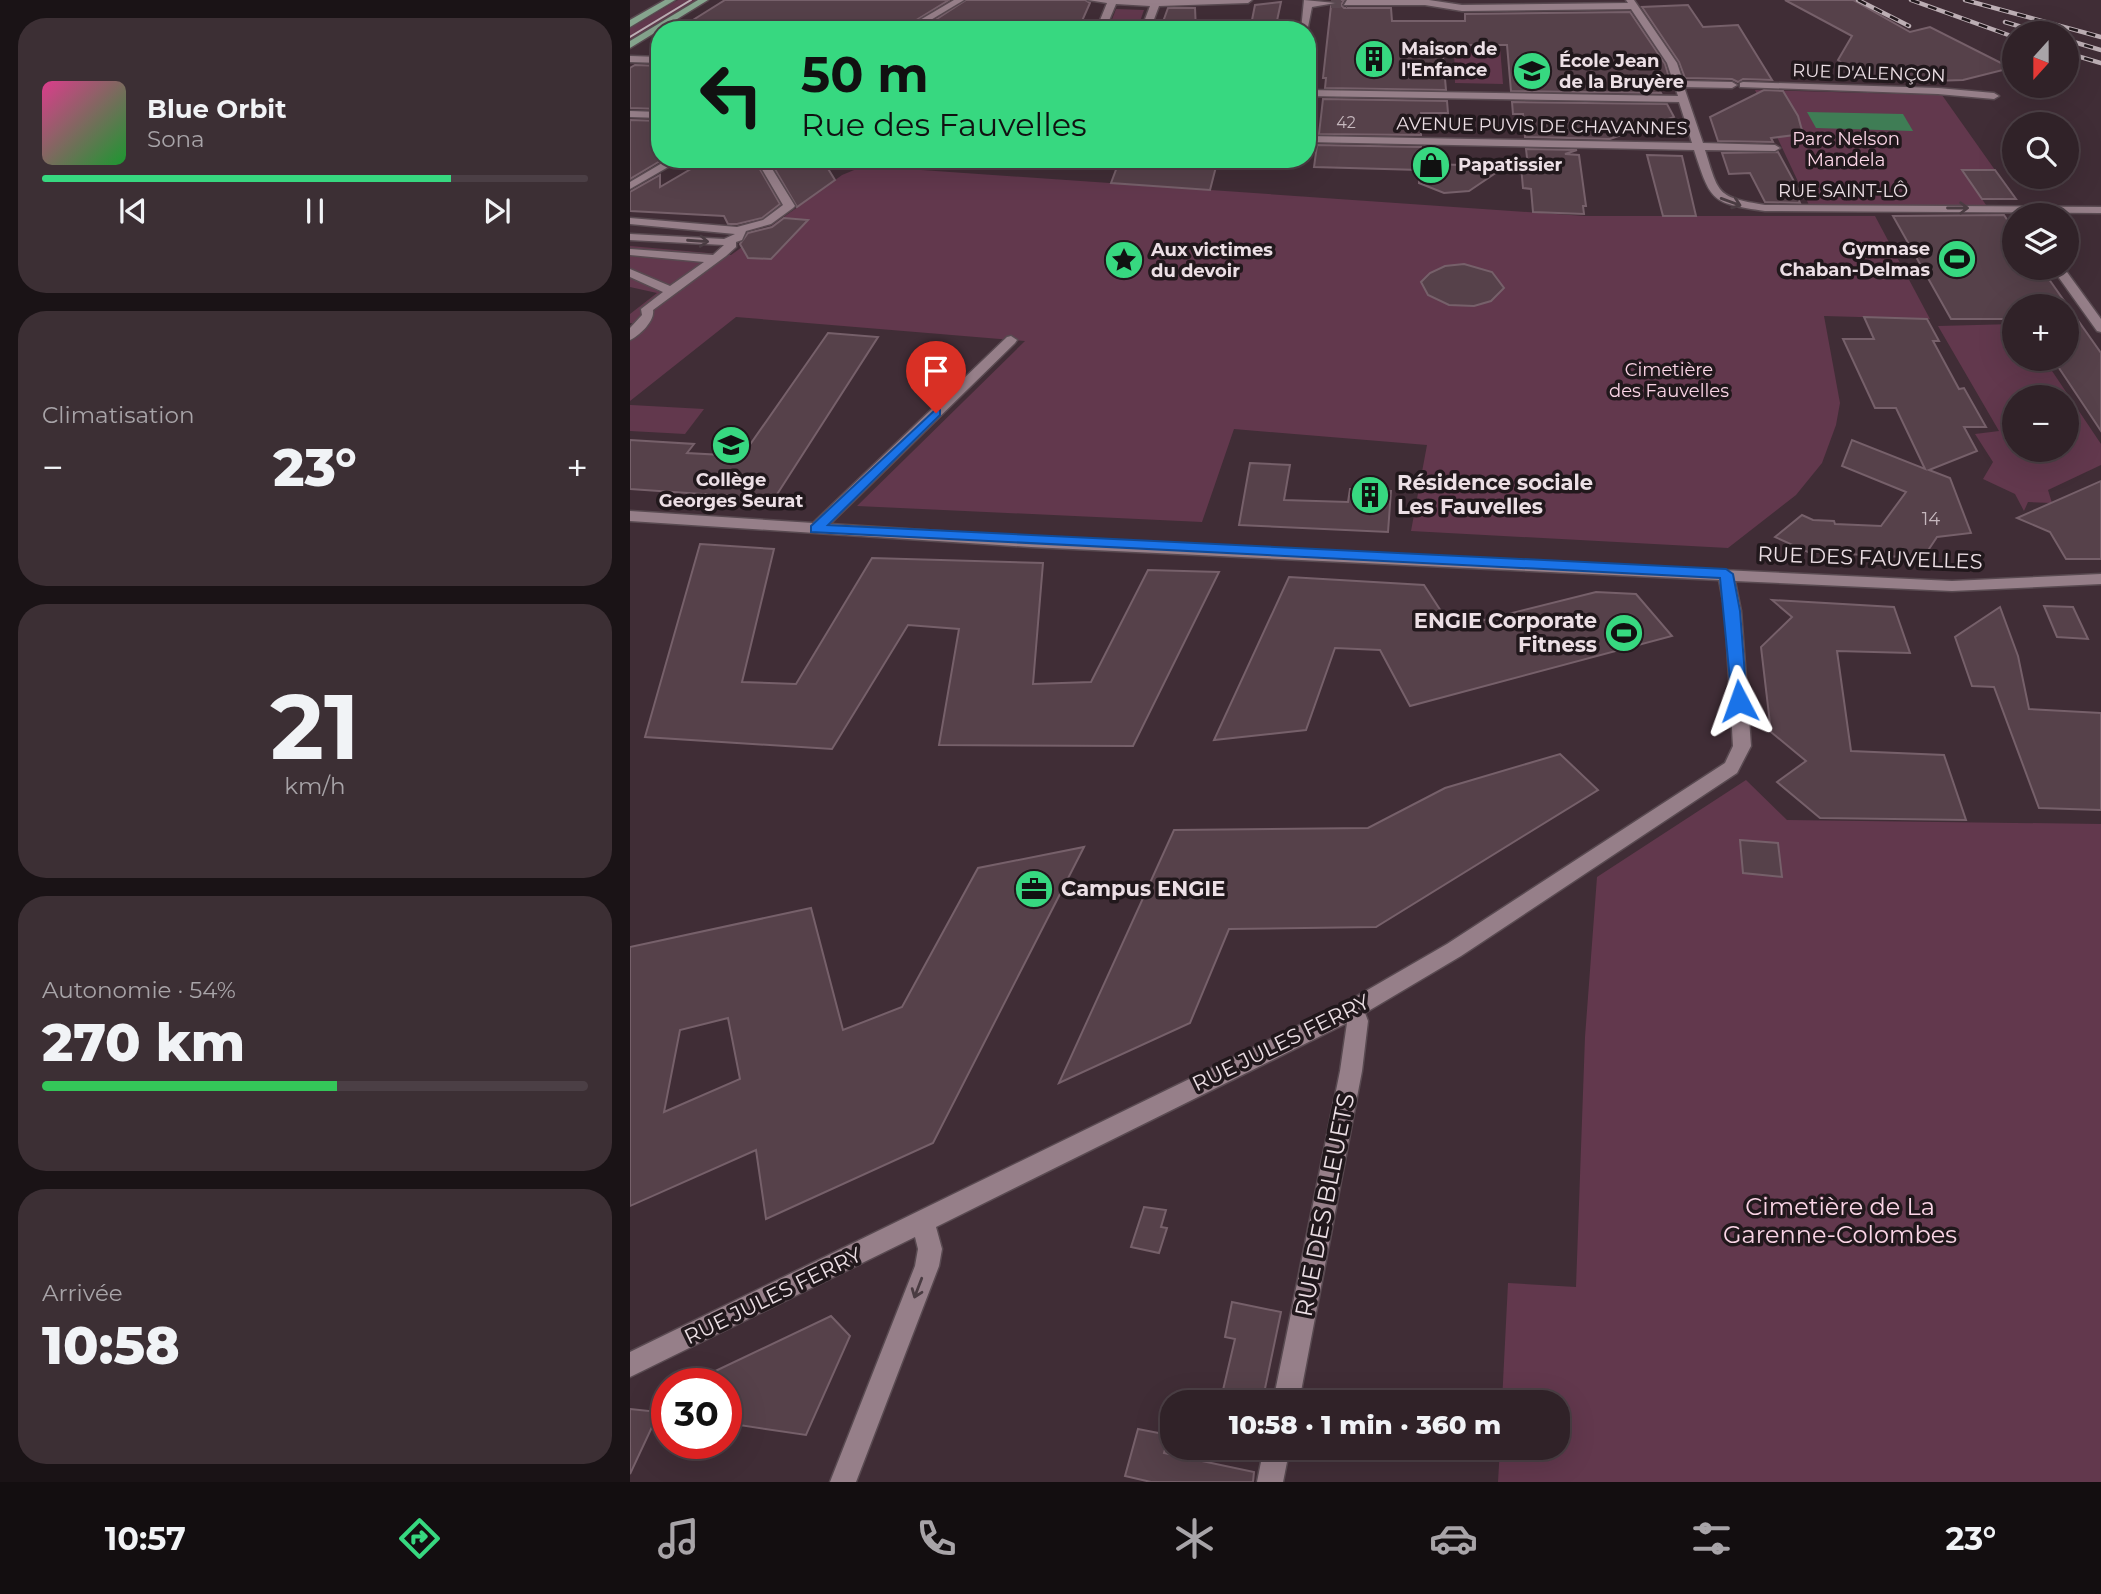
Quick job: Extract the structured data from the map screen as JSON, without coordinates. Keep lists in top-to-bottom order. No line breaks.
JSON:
{"streets":{"street":["RUE D'ALENÇON","AVENUE PUVIS DE CHAVANNES","RUE SAINT-LÔ","RUE DES FAUVELLES","RUE JULES FERRY","RUE DES BLEUETS"]},"crossings":[["RUE D'ALENÇON","RUE SAINT-LÔ"],["AVENUE PUVIS DE CHAVANNES","RUE SAINT-LÔ"],["RUE DES FAUVELLES","RUE JULES FERRY"],["RUE JULES FERRY","RUE DES BLEUETS"]],"one_way":["RUE SAINT-LÔ"],"parks":["Parc Nelson Mandela","Cimetière des Fauvelles","Cimetière de La Garenne-Colombes"],"places":{"building":["Maison de l'Enfance","Résidence sociale Les Fauvelles"],"school or university":["École Jean de la Bruyère","Collège Georges Seurat"],"shop":["Papatissier"],"sports":["Gymnase Chaban-Delmas","ENGIE Corporate Fitness"],"place":["Aux victimes du devoir"],"office":["Campus ENGIE"]},"house_numbers":["42","14"],"north":"bottom","page":{"map_buttons":["+","−"],"turn":["50 m","Rue des Fauvelles"],"song":["Blue Orbit","Sona"],"tile":["Climatisation",["21","km/h"],["Autonomie · 54%","270 km"],["Arrivée","10:58"]],"heat":["−","23°","+"],"limit":"30","trip":"10:58 · 1 min · 360 m","tabs":["10:57","23°"]}}
